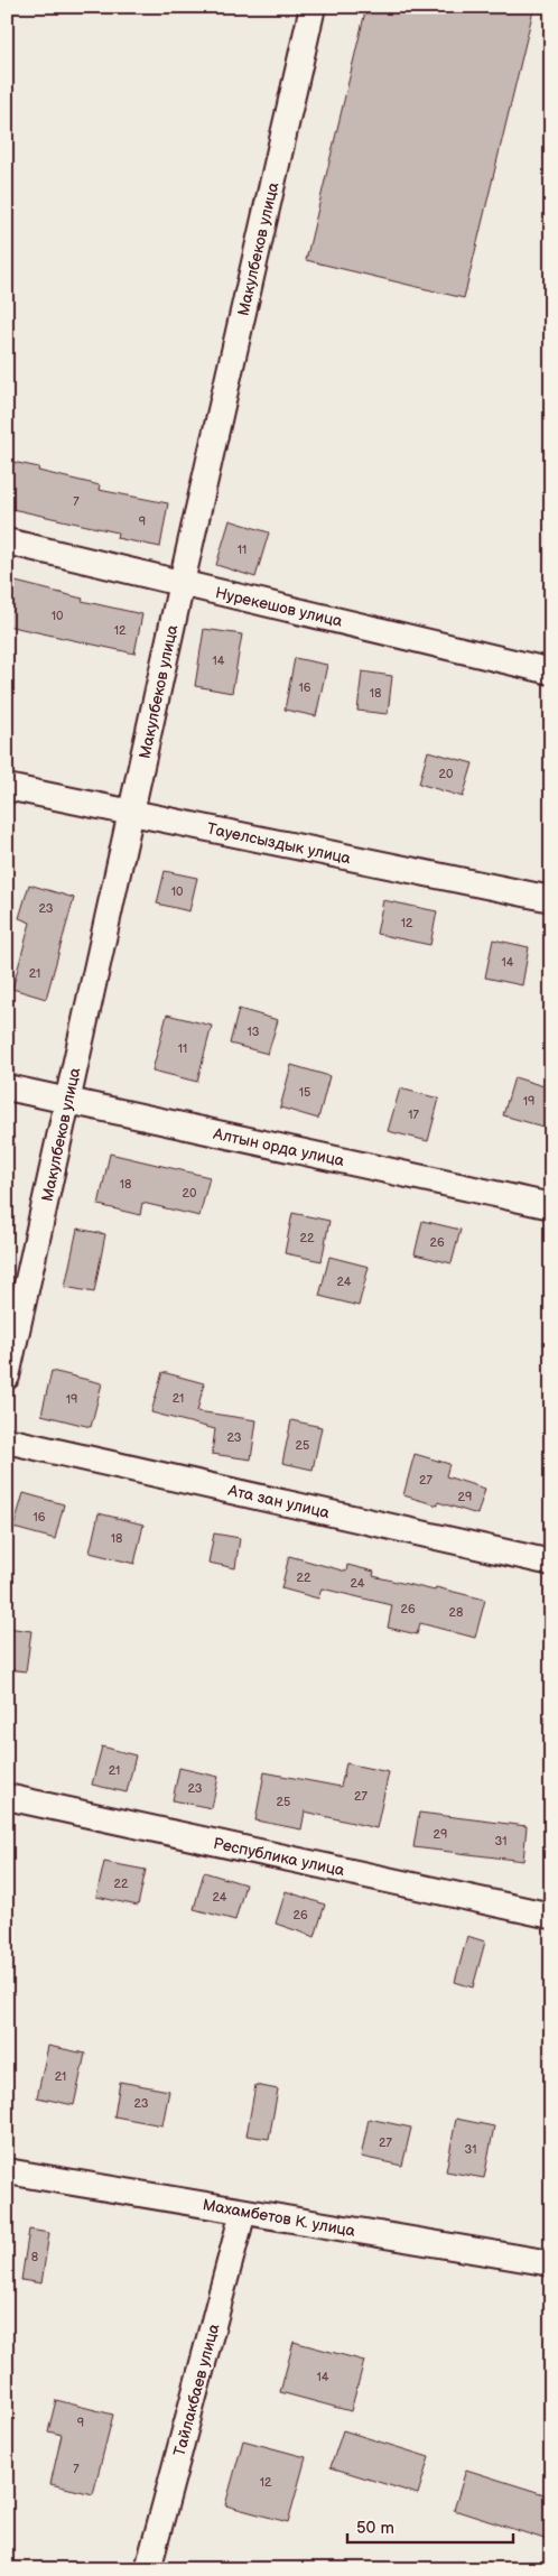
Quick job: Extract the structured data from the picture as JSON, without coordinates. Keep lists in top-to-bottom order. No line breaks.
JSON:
{"streets":{"street":["Макулбеков улица","Нурекешов улица","Тауелсыздык улица","Алтын орда улица","Ата зан улица","Республика улица","Махамбетов К. улица","Тайлакбаев улица"]},"crossings":[["Макулбеков улица","Нурекешов улица"],["Макулбеков улица","Тауелсыздык улица"],["Макулбеков улица","Алтын орда улица"],["Махамбетов К. улица","Тайлакбаев улица"]],"house_numbers":["7","9","11","10","12","14","16","18","20","10","23","12","14","21","13","11","15","19","17","18","20","22","26","24","21","19","23","25","27","29","16","18","22","24","26","28","21","23","27","25","29","31","22","24","26","21","23","27","31","8","14","9","7","12"],"scale_bar":"50 m"}
